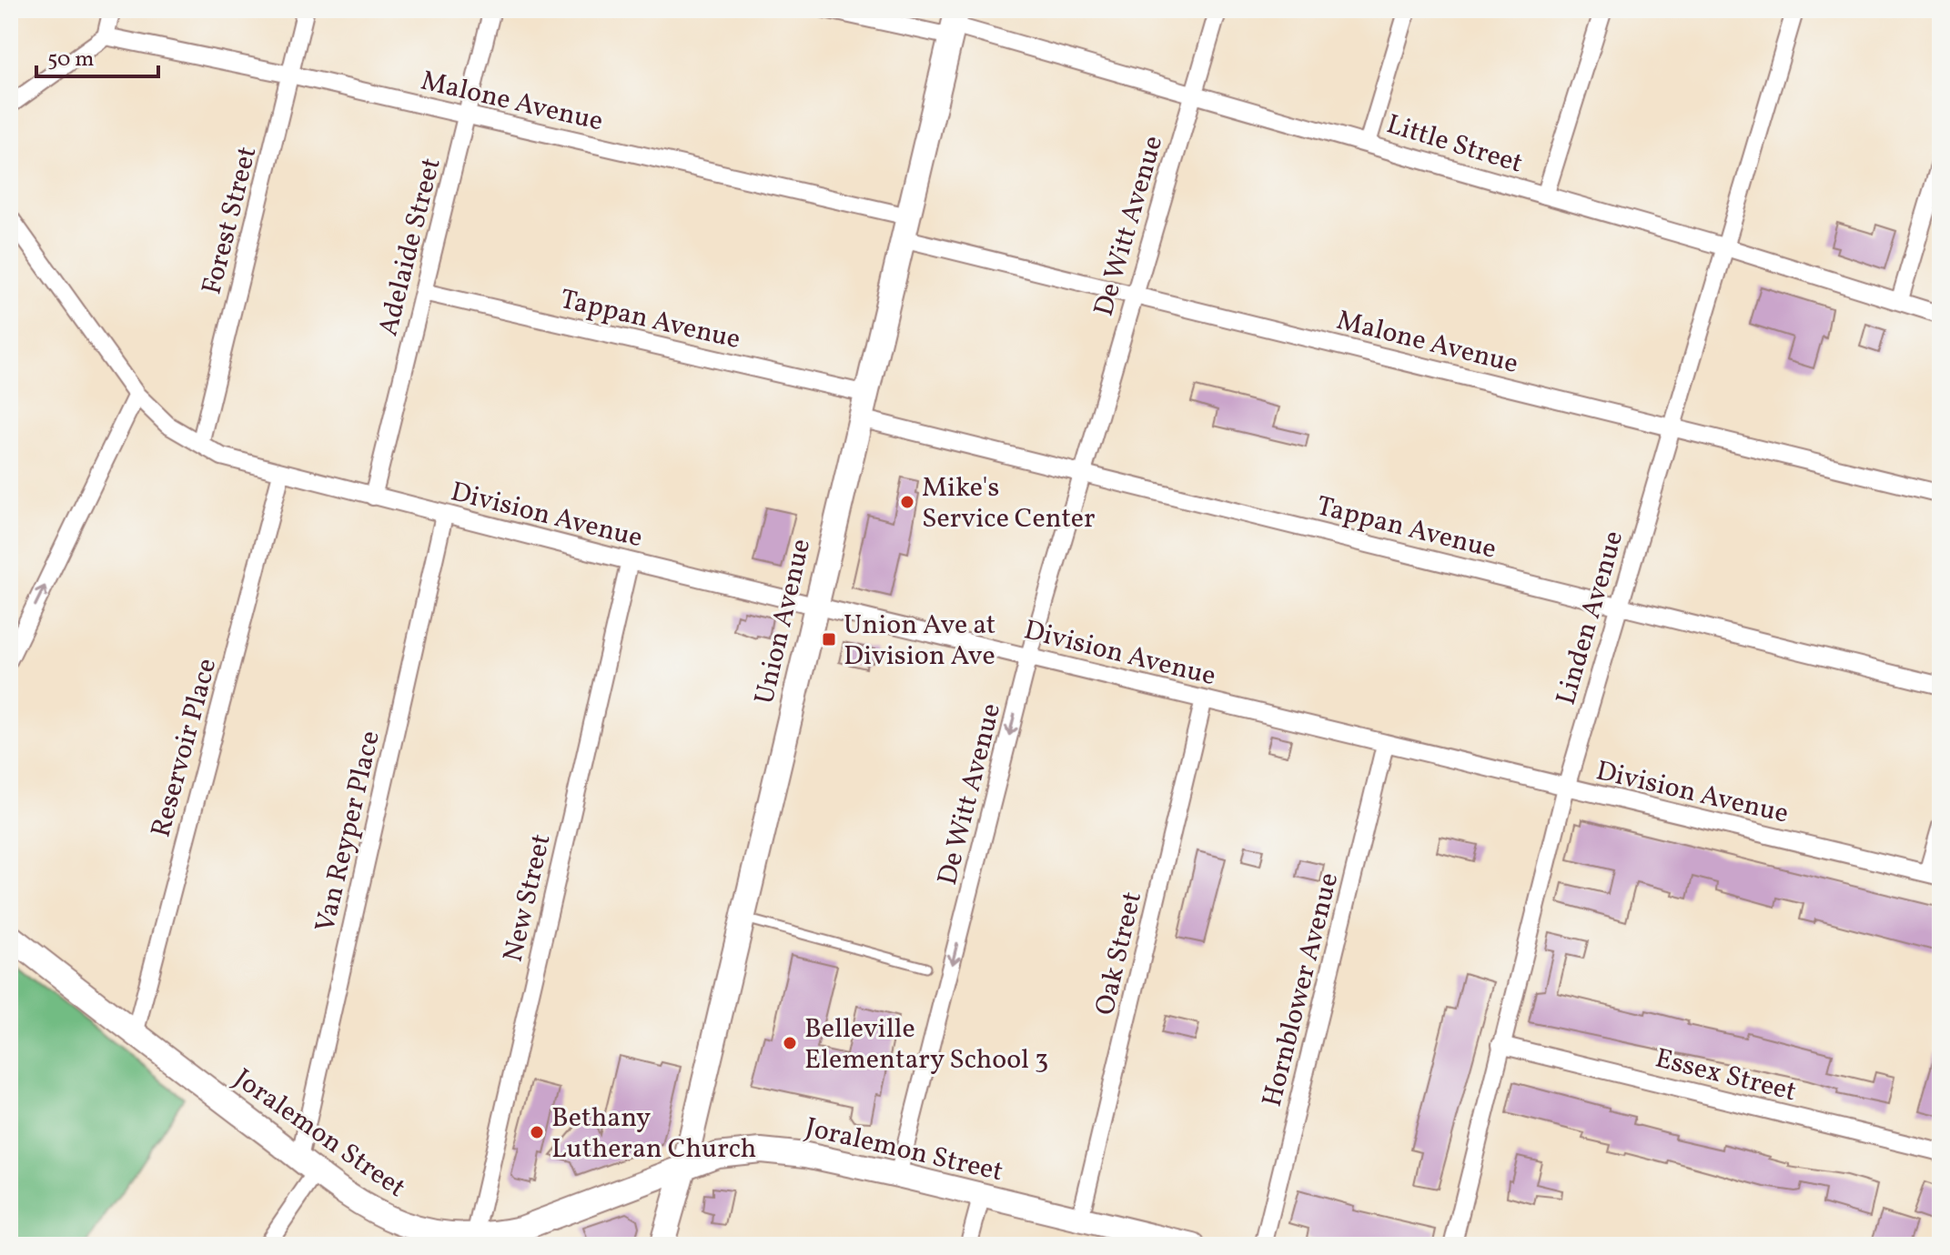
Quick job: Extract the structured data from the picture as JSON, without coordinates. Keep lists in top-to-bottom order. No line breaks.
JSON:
{"streets":{"street":["Malone Avenue","Little Street","Forest Street","De Witt Avenue","Adelaide Street","Tappan Avenue","Division Avenue","Linden Avenue","Union Avenue","Reservoir Place","Van Reyper Place","New Street","Oak Street","Hornblower Avenue","Essex Street","Joralemon Street"]},"crossings":[["Malone Avenue","Forest Street"],["Malone Avenue","De Witt Avenue"],["Malone Avenue","Adelaide Street"],["Malone Avenue","Linden Avenue"],["Malone Avenue","Union Avenue"],["Little Street","De Witt Avenue"],["Little Street","Linden Avenue"],["Little Street","Union Avenue"],["Forest Street","Division Avenue"],["De Witt Avenue","Tappan Avenue"],["De Witt Avenue","Division Avenue"],["De Witt Avenue","Joralemon Street"],["Adelaide Street","Tappan Avenue"],["Adelaide Street","Division Avenue"],["Tappan Avenue","Linden Avenue"],["Tappan Avenue","Union Avenue"],["Division Avenue","Linden Avenue"],["Division Avenue","Union Avenue"],["Division Avenue","Reservoir Place"],["Division Avenue","Van Reyper Place"],["Division Avenue","New Street"],["Division Avenue","Oak Street"],["Division Avenue","Hornblower Avenue"],["Linden Avenue","Essex Street"],["Union Avenue","Joralemon Street"],["Reservoir Place","Joralemon Street"],["Van Reyper Place","Joralemon Street"],["New Street","Joralemon Street"],["Oak Street","Joralemon Street"]],"one_way":["De Witt Avenue"],"places":{"other":["Mike's Service Center","Belleville Elementary School 3","Bethany Lutheran Church"],"transit":["Union Ave at Division Ave"]},"scale_bar":"50 m"}
